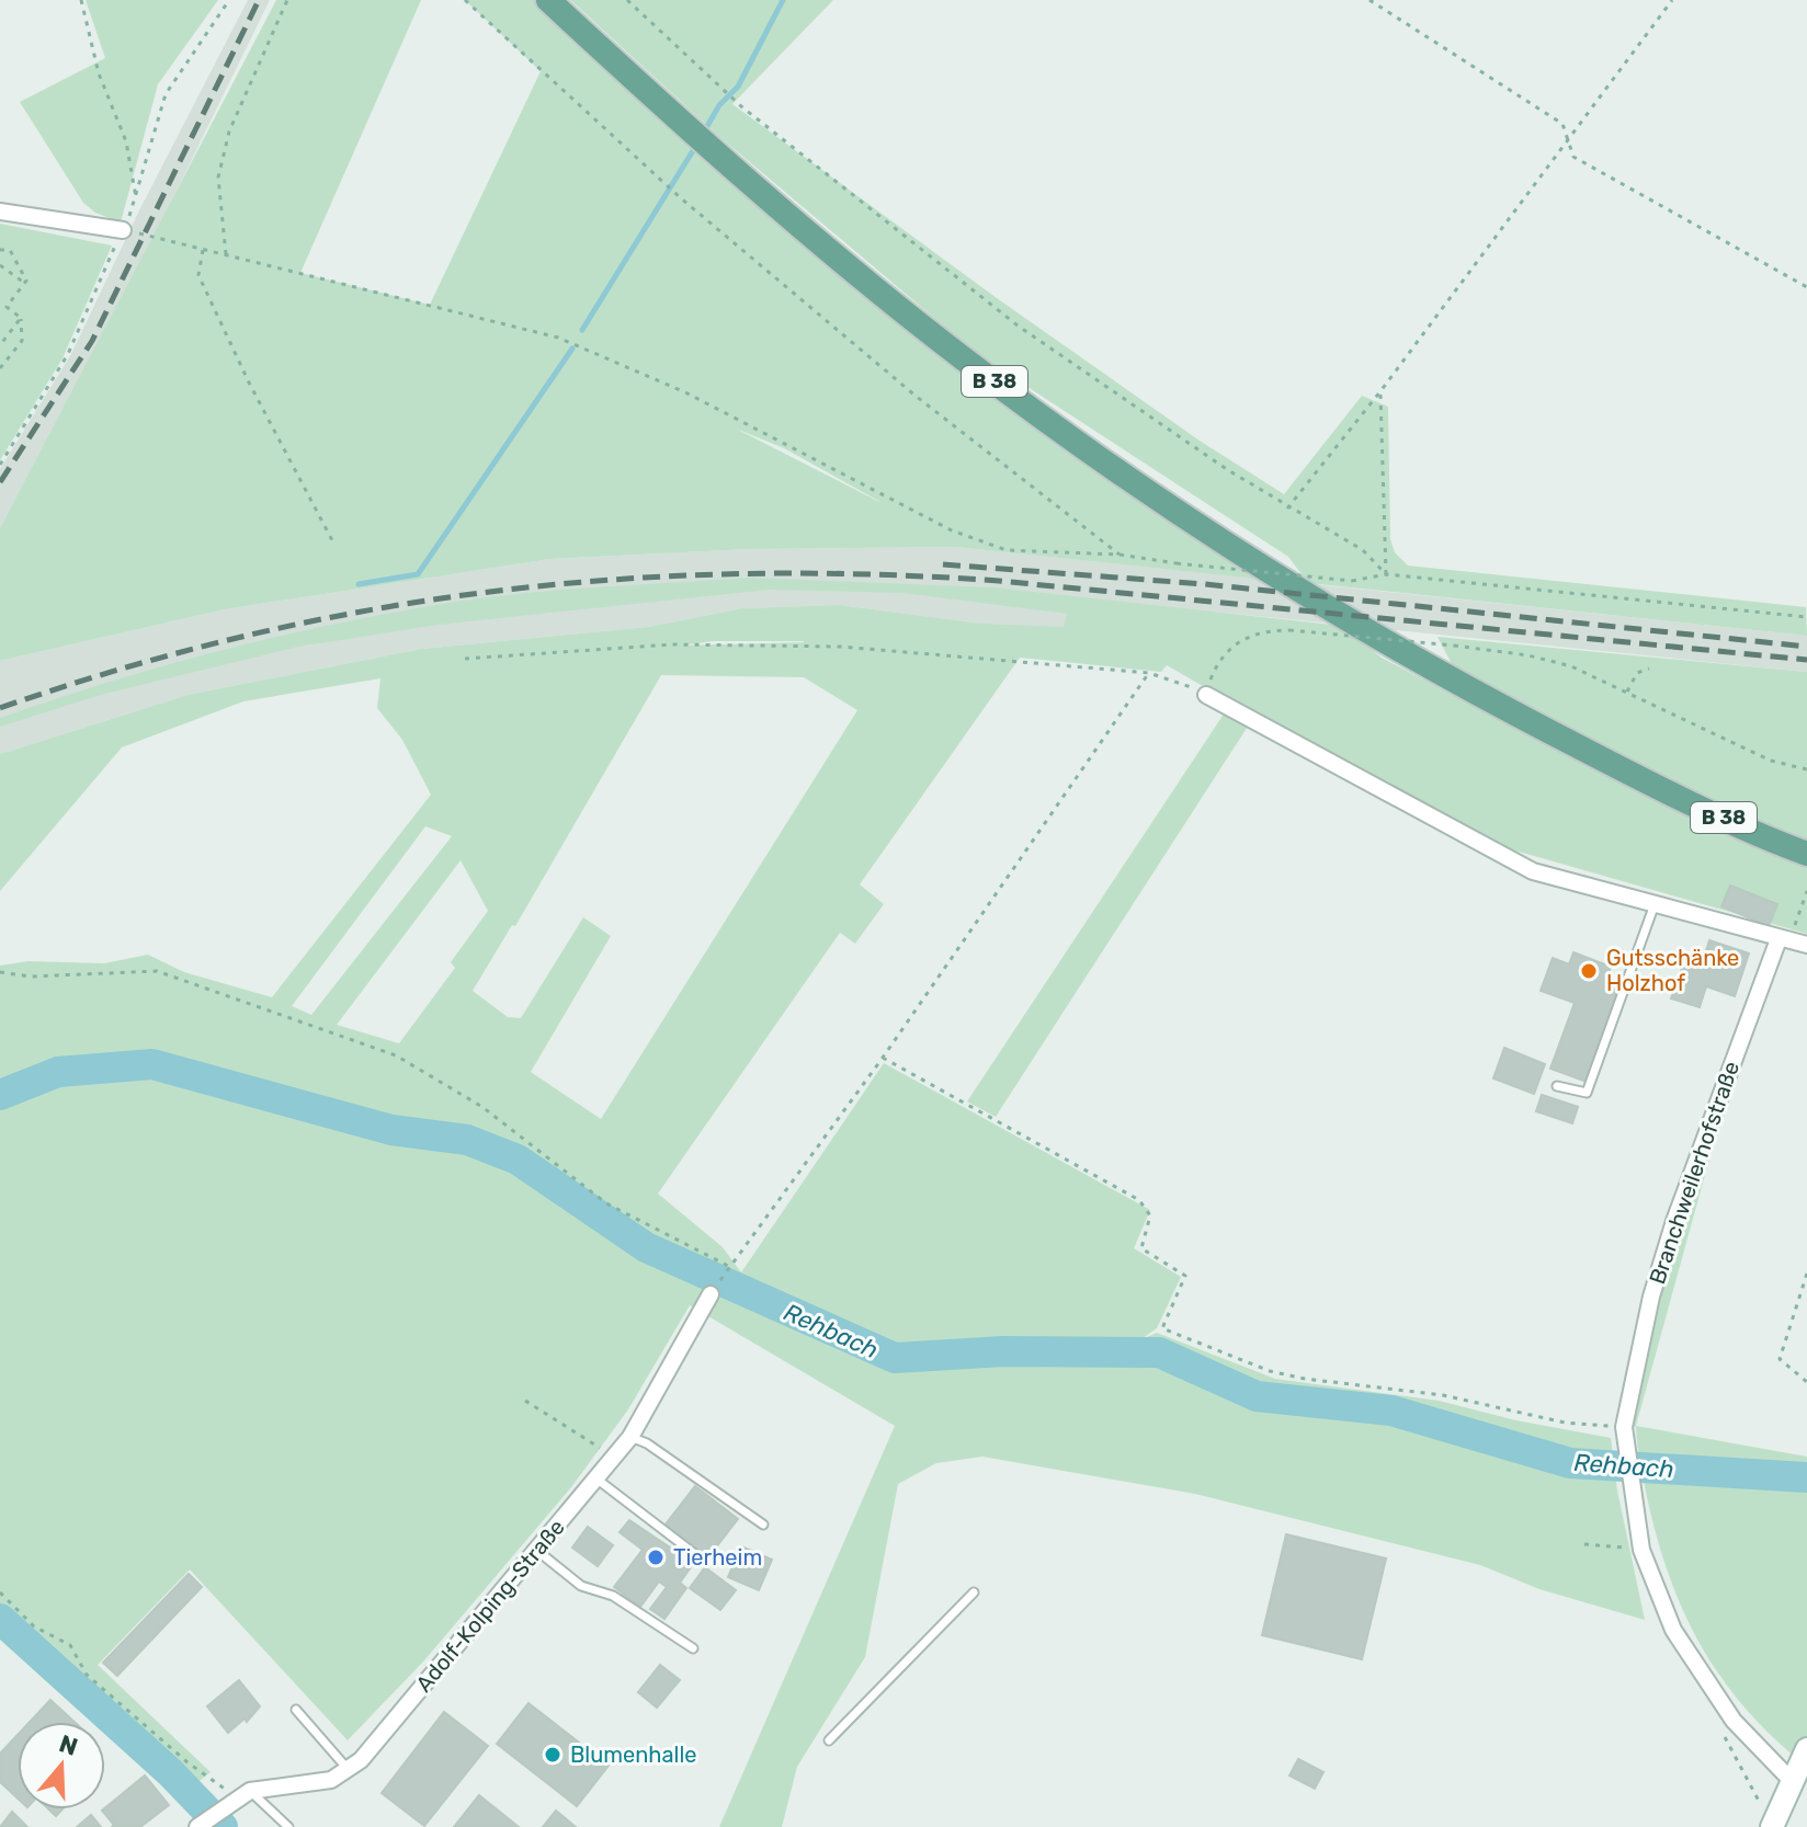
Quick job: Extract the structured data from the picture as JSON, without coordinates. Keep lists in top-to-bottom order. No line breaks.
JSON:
{"streets":{"main road":["B 38"],"street":["Branchweilerhofstraße","Adolf-Kolping-Straße"]},"water":["Rehbach"],"places":["Gutsschänke Holzhof","Tierheim","Blumenhalle"],"north":"top"}
